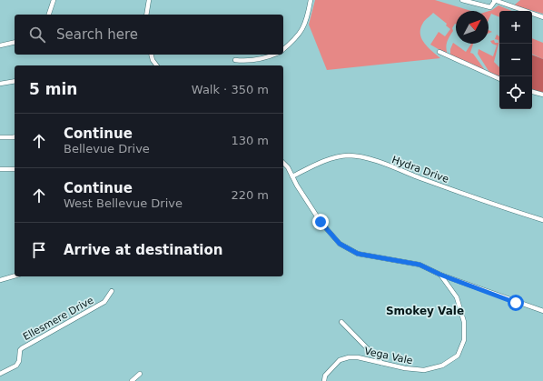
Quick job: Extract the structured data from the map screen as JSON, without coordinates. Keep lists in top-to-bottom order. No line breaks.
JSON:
{"streets":{"street":["Hydra Drive","Ellesmere Drive","Vega Vale"]},"districts":["Smokey Vale"],"north":"top right","page":{"map_buttons":["+","−"],"search":"Search here","heading":["5 min","Walk · 350 m"],"list":[["Continue","Bellevue Drive","130 m"],["Continue","West Bellevue Drive","220 m"],"Arrive at destination"]}}
